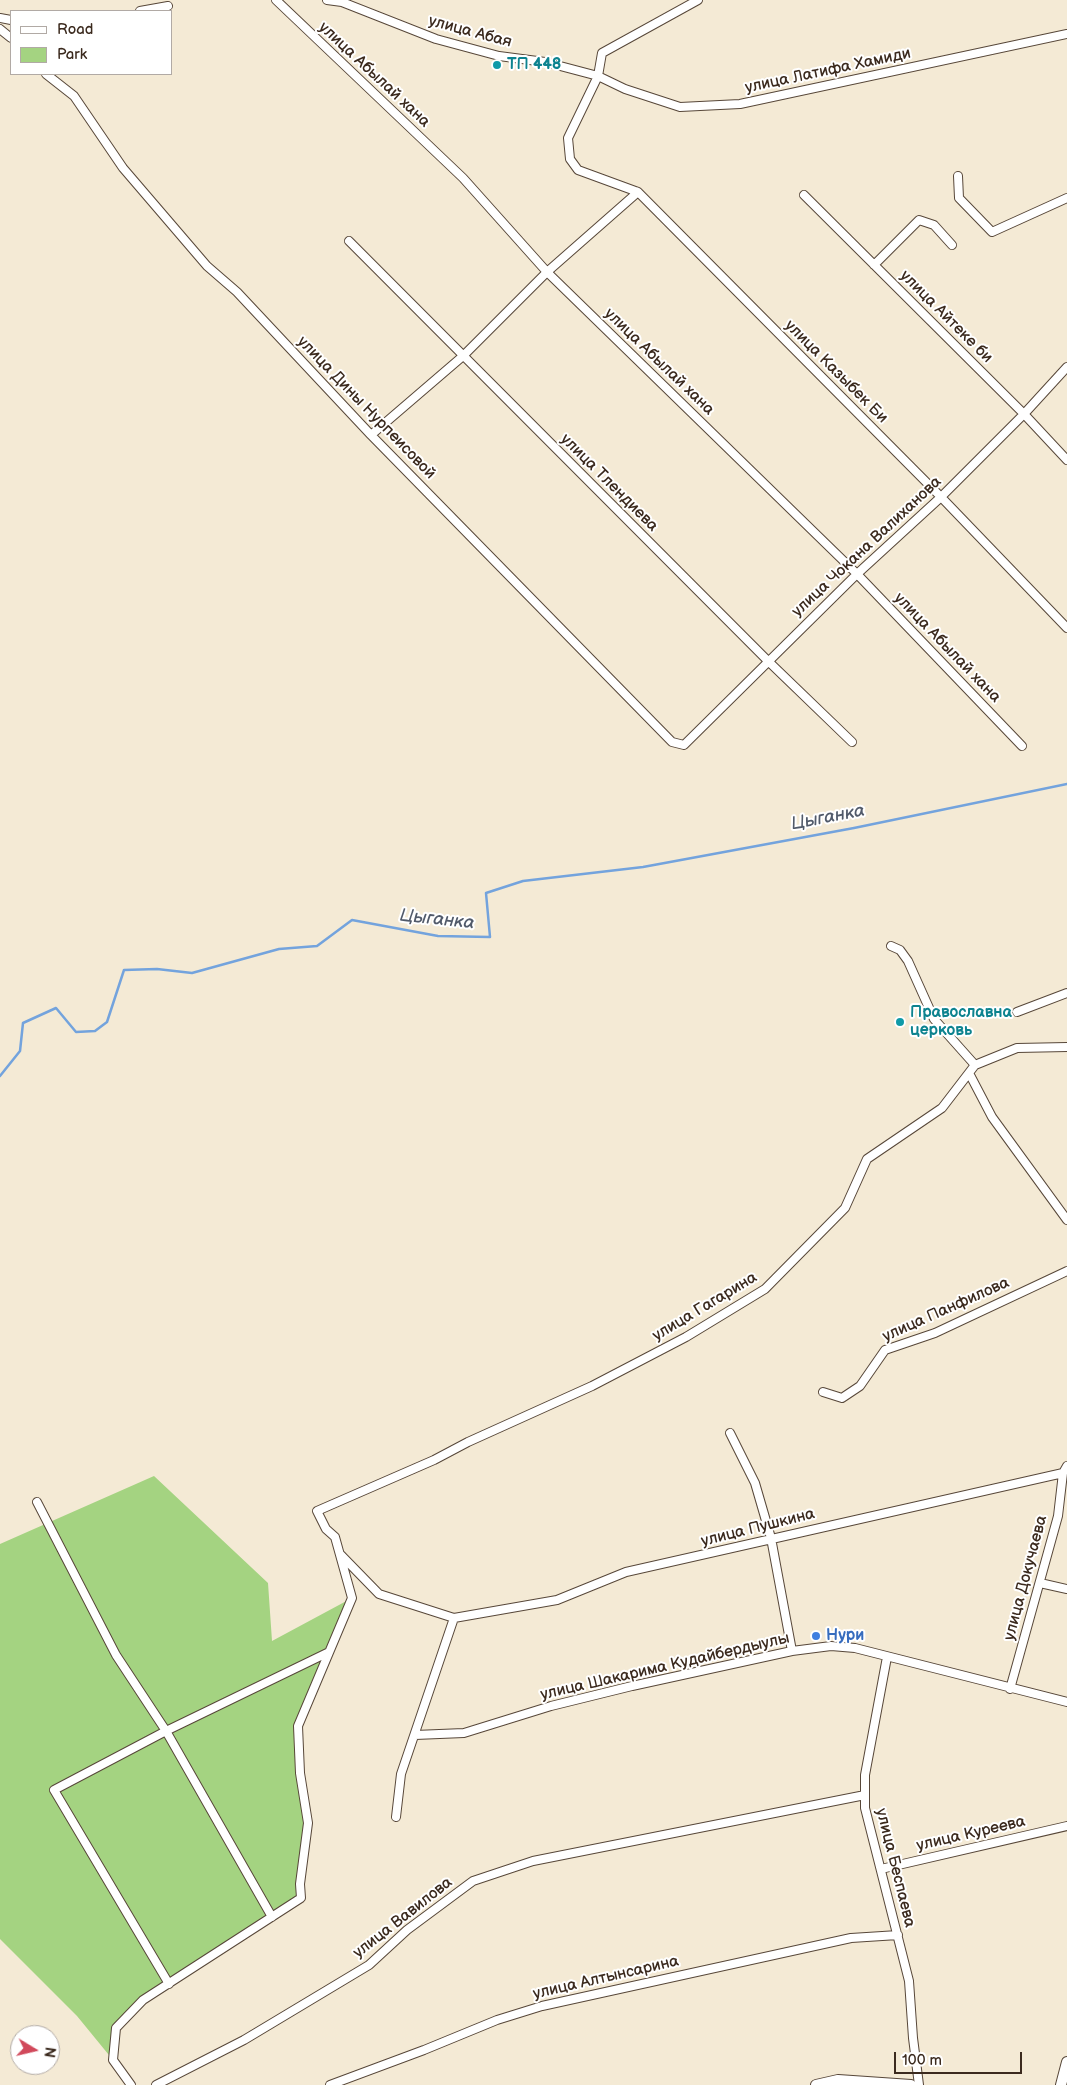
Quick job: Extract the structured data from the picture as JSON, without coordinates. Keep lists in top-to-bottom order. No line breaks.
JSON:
{"streets":{"street":["улица Абая","улица Латифа Хамиди","улица Абылай хана","улица Айтеке би","улица Казыбек Би","улица Дины Нурпеисовой","улица Тлендиева","улица Чокана Валиханова","улица Гагарина","улица Панфилова","улица Пушкина","улица Докучаева","улица Шакарима Кудайбердыулы","улица Куреева","улица Беспаева","улица Вавилова","улица Алтынсарина"]},"crossings":[["улица Абая","улица Латифа Хамиди"],["улица Абая","улица Казыбек Би"],["улица Латифа Хамиди","улица Казыбек Би"],["улица Абылай хана","улица Чокана Валиханова"],["улица Айтеке би","улица Чокана Валиханова"],["улица Казыбек Би","улица Чокана Валиханова"],["улица Дины Нурпеисовой","улица Чокана Валиханова"],["улица Тлендиева","улица Чокана Валиханова"],["улица Гагарина","улица Пушкина"],["улица Пушкина","улица Докучаева"],["улица Докучаева","улица Шакарима Кудайбердыулы"],["улица Шакарима Кудайбердыулы","улица Беспаева"],["улица Куреева","улица Беспаева"],["улица Беспаева","улица Вавилова"],["улица Беспаева","улица Алтынсарина"]],"water":["Цыганка"],"places":["ТП 448","Православна церковь","Нури"],"legend":["Road","Park"],"scale_bar":"100 m","north":"right"}
